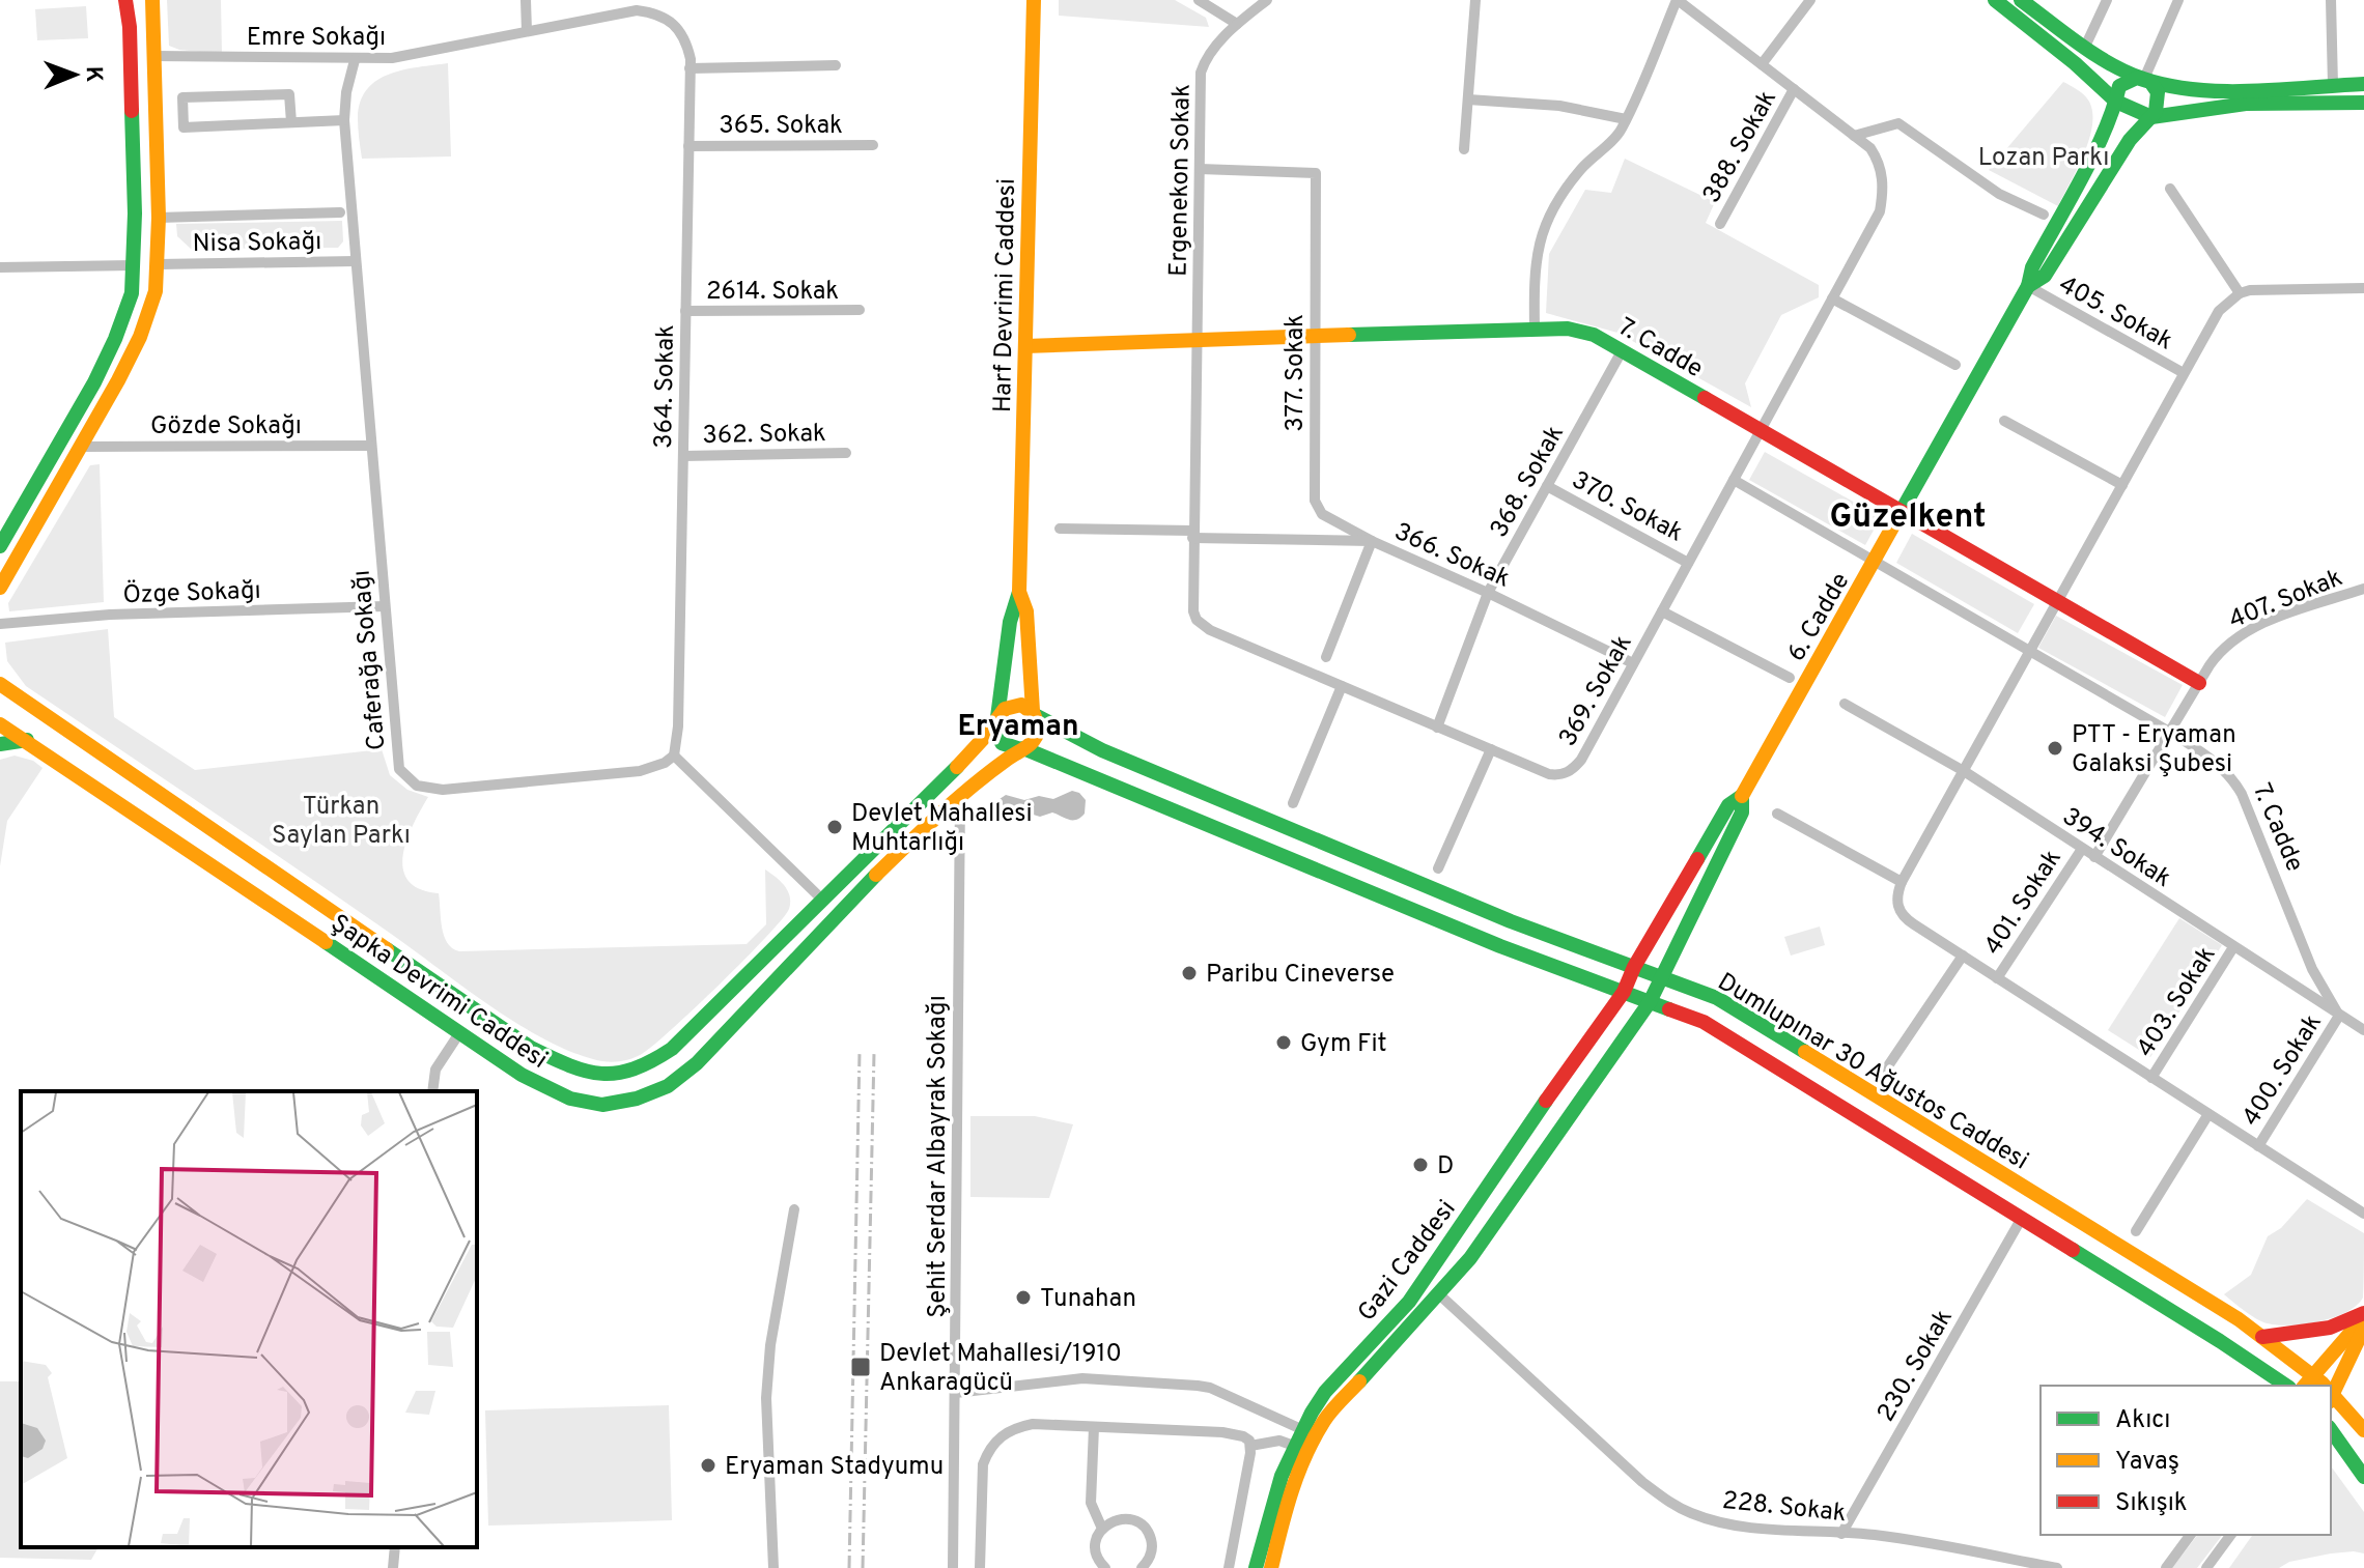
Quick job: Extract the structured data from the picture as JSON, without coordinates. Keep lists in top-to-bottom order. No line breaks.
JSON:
{"streets":{"main road":["Harf Devrimi Caddesi","7. Cadde","6. Cadde","Şapka Devrimi Caddesi","Dumlupınar 30 Ağustos Caddesi","Gazi Caddesi"],"street":["Emre Sokağı","365. Sokak","388. Sokak","Ergenekon Sokak","Nisa Sokağı","2614. Sokak","405. Sokak","377. Sokak","364. Sokak","Gözde Sokağı","362. Sokak","368. Sokak","370. Sokak","366. Sokak","Özge Sokağı","407. Sokak","Caferağa Sokağı","369. Sokak","394. Sokak","401. Sokak","403. Sokak","400. Sokak","Şehit Serdar Albayrak Sokağı","230. Sokak","228. Sokak"]},"crossings":[["Emre Sokağı","364. Sokak"],["Emre Sokağı","Caferağa Sokağı"],["365. Sokak","364. Sokak"],["Ergenekon Sokak","7. Cadde"],["Ergenekon Sokak","377. Sokak"],["Ergenekon Sokak","369. Sokak"],["Nisa Sokağı","Caferağa Sokağı"],["2614. Sokak","364. Sokak"],["Harf Devrimi Caddesi","7. Cadde"],["Harf Devrimi Caddesi","Şapka Devrimi Caddesi"],["Harf Devrimi Caddesi","Dumlupınar 30 Ağustos Caddesi"],["405. Sokak","6. Cadde"],["7. Cadde","377. Sokak"],["7. Cadde","368. Sokak"],["7. Cadde","407. Sokak"],["7. Cadde","6. Cadde"],["7. Cadde","369. Sokak"],["7. Cadde","394. Sokak"],["7. Cadde","401. Sokak"],["7. Cadde","400. Sokak"],["377. Sokak","366. Sokak"],["364. Sokak","362. Sokak"],["364. Sokak","Caferağa Sokağı"],["Gözde Sokağı","Caferağa Sokağı"],["368. Sokak","370. Sokak"],["368. Sokak","366. Sokak"],["368. Sokak","369. Sokak"],["370. Sokak","369. Sokak"],["366. Sokak","369. Sokak"],["Özge Sokağı","Caferağa Sokağı"],["407. Sokak","401. Sokak"],["6. Cadde","Dumlupınar 30 Ağustos Caddesi"],["6. Cadde","Gazi Caddesi"],["394. Sokak","401. Sokak"],["394. Sokak","403. Sokak"],["394. Sokak","400. Sokak"],["Şapka Devrimi Caddesi","Dumlupınar 30 Ağustos Caddesi"],["Şapka Devrimi Caddesi","Şehit Serdar Albayrak Sokağı"],["Dumlupınar 30 Ağustos Caddesi","Gazi Caddesi"],["Dumlupınar 30 Ağustos Caddesi","230. Sokak"],["Gazi Caddesi","228. Sokak"],["230. Sokak","228. Sokak"]],"districts":["Güzelkent","Eryaman"],"parks":["Lozan Parkı","Türkan Saylan Parkı"],"places":{"other":["PTT - Eryaman Galaksi Şubesi","Devlet Mahallesi Muhtarlığı","Paribu Cineverse","Gym Fit","D","Tunahan","Eryaman Stadyumu"],"transit":["Devlet Mahallesi/1910 Ankaragücü"]},"legend":["Akıcı","Yavaş","Sıkışık"],"north":"right"}
